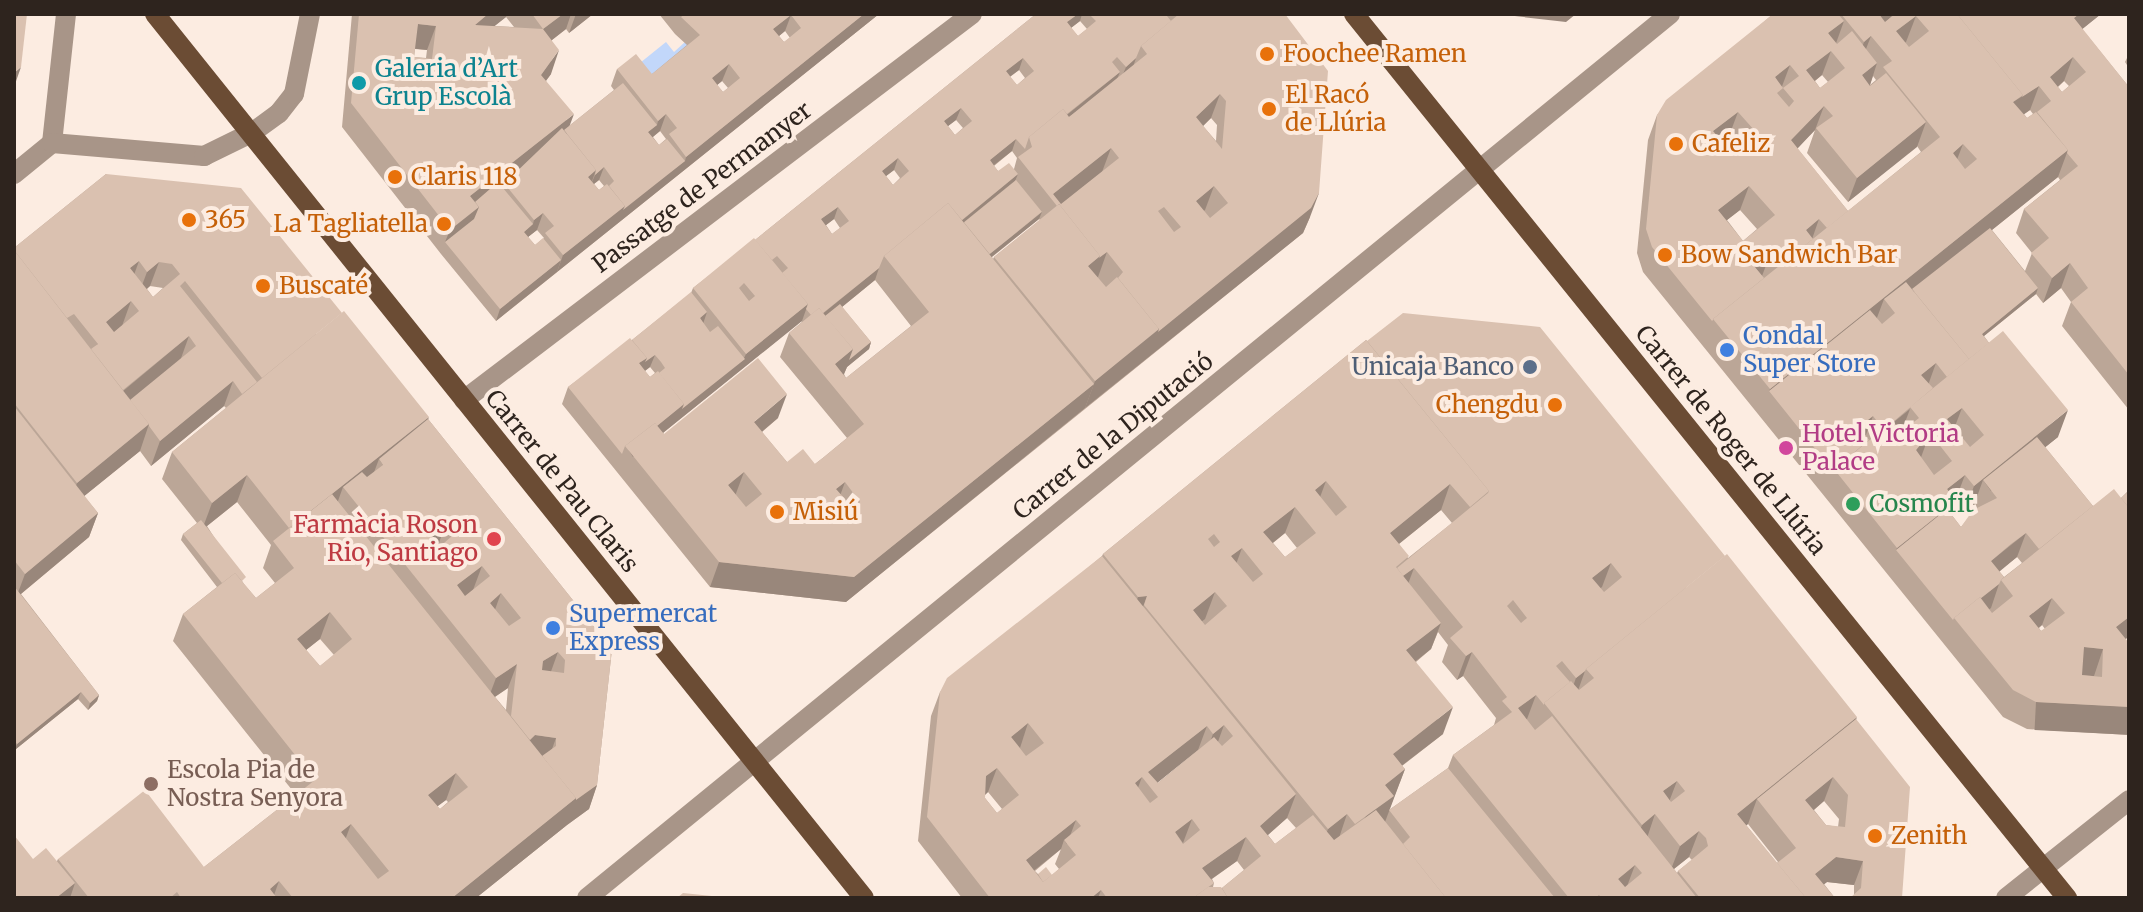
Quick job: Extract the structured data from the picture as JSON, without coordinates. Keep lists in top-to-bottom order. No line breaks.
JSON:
{"streets":{"main road":["Carrer de Roger de Llúria","Carrer de Pau Claris"],"street":["Passatge de Permanyer","Carrer de la Diputació"]},"crossings":[["Passatge de Permanyer","Carrer de Pau Claris"],["Carrer de la Diputació","Carrer de Roger de Llúria"],["Carrer de la Diputació","Carrer de Pau Claris"]],"places":["Foochee Ramen","Galeria d’Art Grup Escolà","El Racó de Llúria","Cafeliz","Claris 118","365","La Tagliatella","Bow Sandwich Bar","Buscaté","Condal Super Store","Unicaja Banco","Chengdu","Hotel Victoria Palace","Cosmofit","Misiú","Farmàcia Roson Rio, Santiago","Supermercat Express","Escola Pia de Nostra Senyora","Zenith"]}
